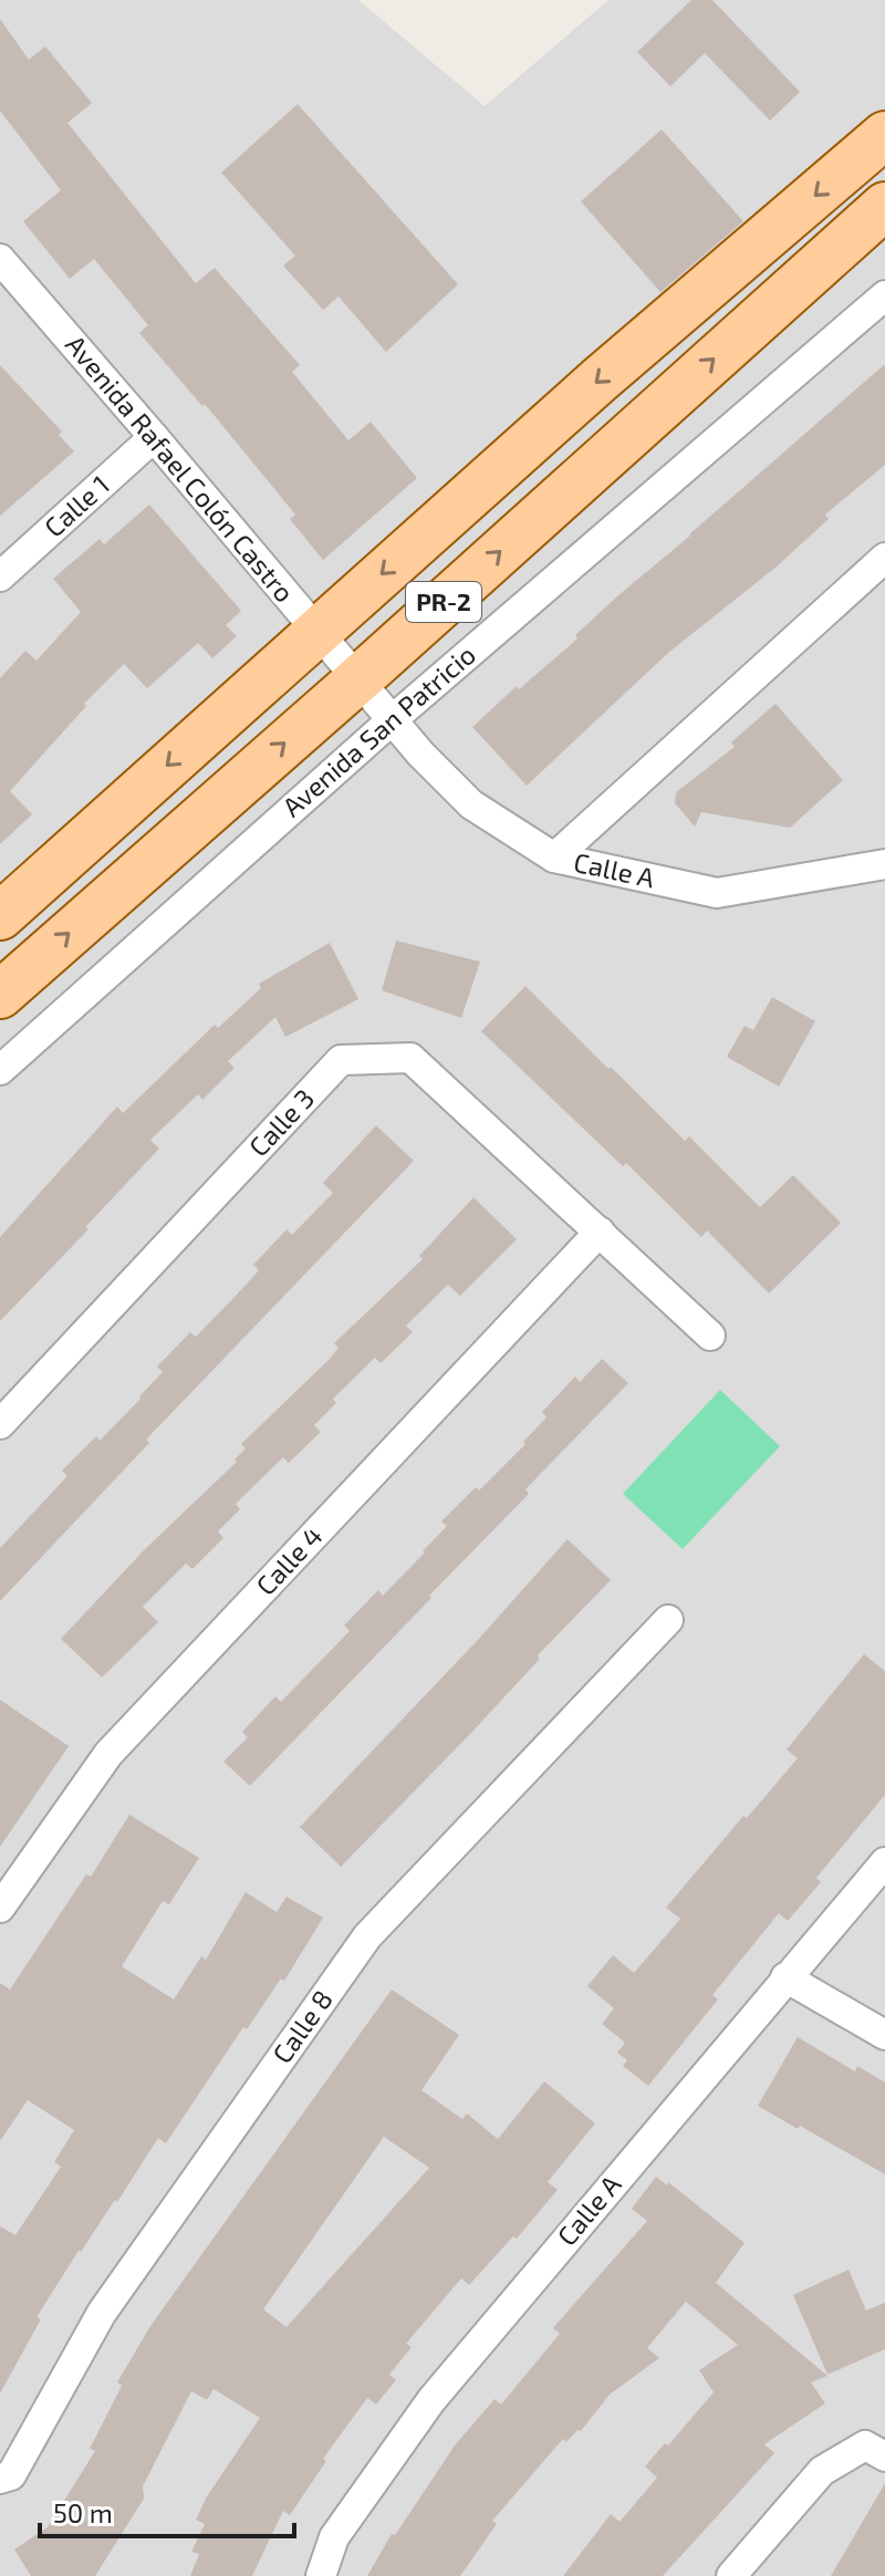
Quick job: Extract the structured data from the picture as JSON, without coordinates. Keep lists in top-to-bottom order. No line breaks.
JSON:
{"streets":{"main road":["PR-2"],"street":["Avenida Rafael Colón Castro","Calle 1","Avenida San Patricio","Calle A","Calle 3","Calle 4","Calle 8"]},"crossings":[["Avenida Rafael Colón Castro","Calle 1"],["Avenida Rafael Colón Castro","PR-2"],["Avenida Rafael Colón Castro","Calle A"],["PR-2","Calle A"],["Avenida San Patricio","Calle A"],["Calle 3","Calle 4"]],"scale_bar":"50 m"}
